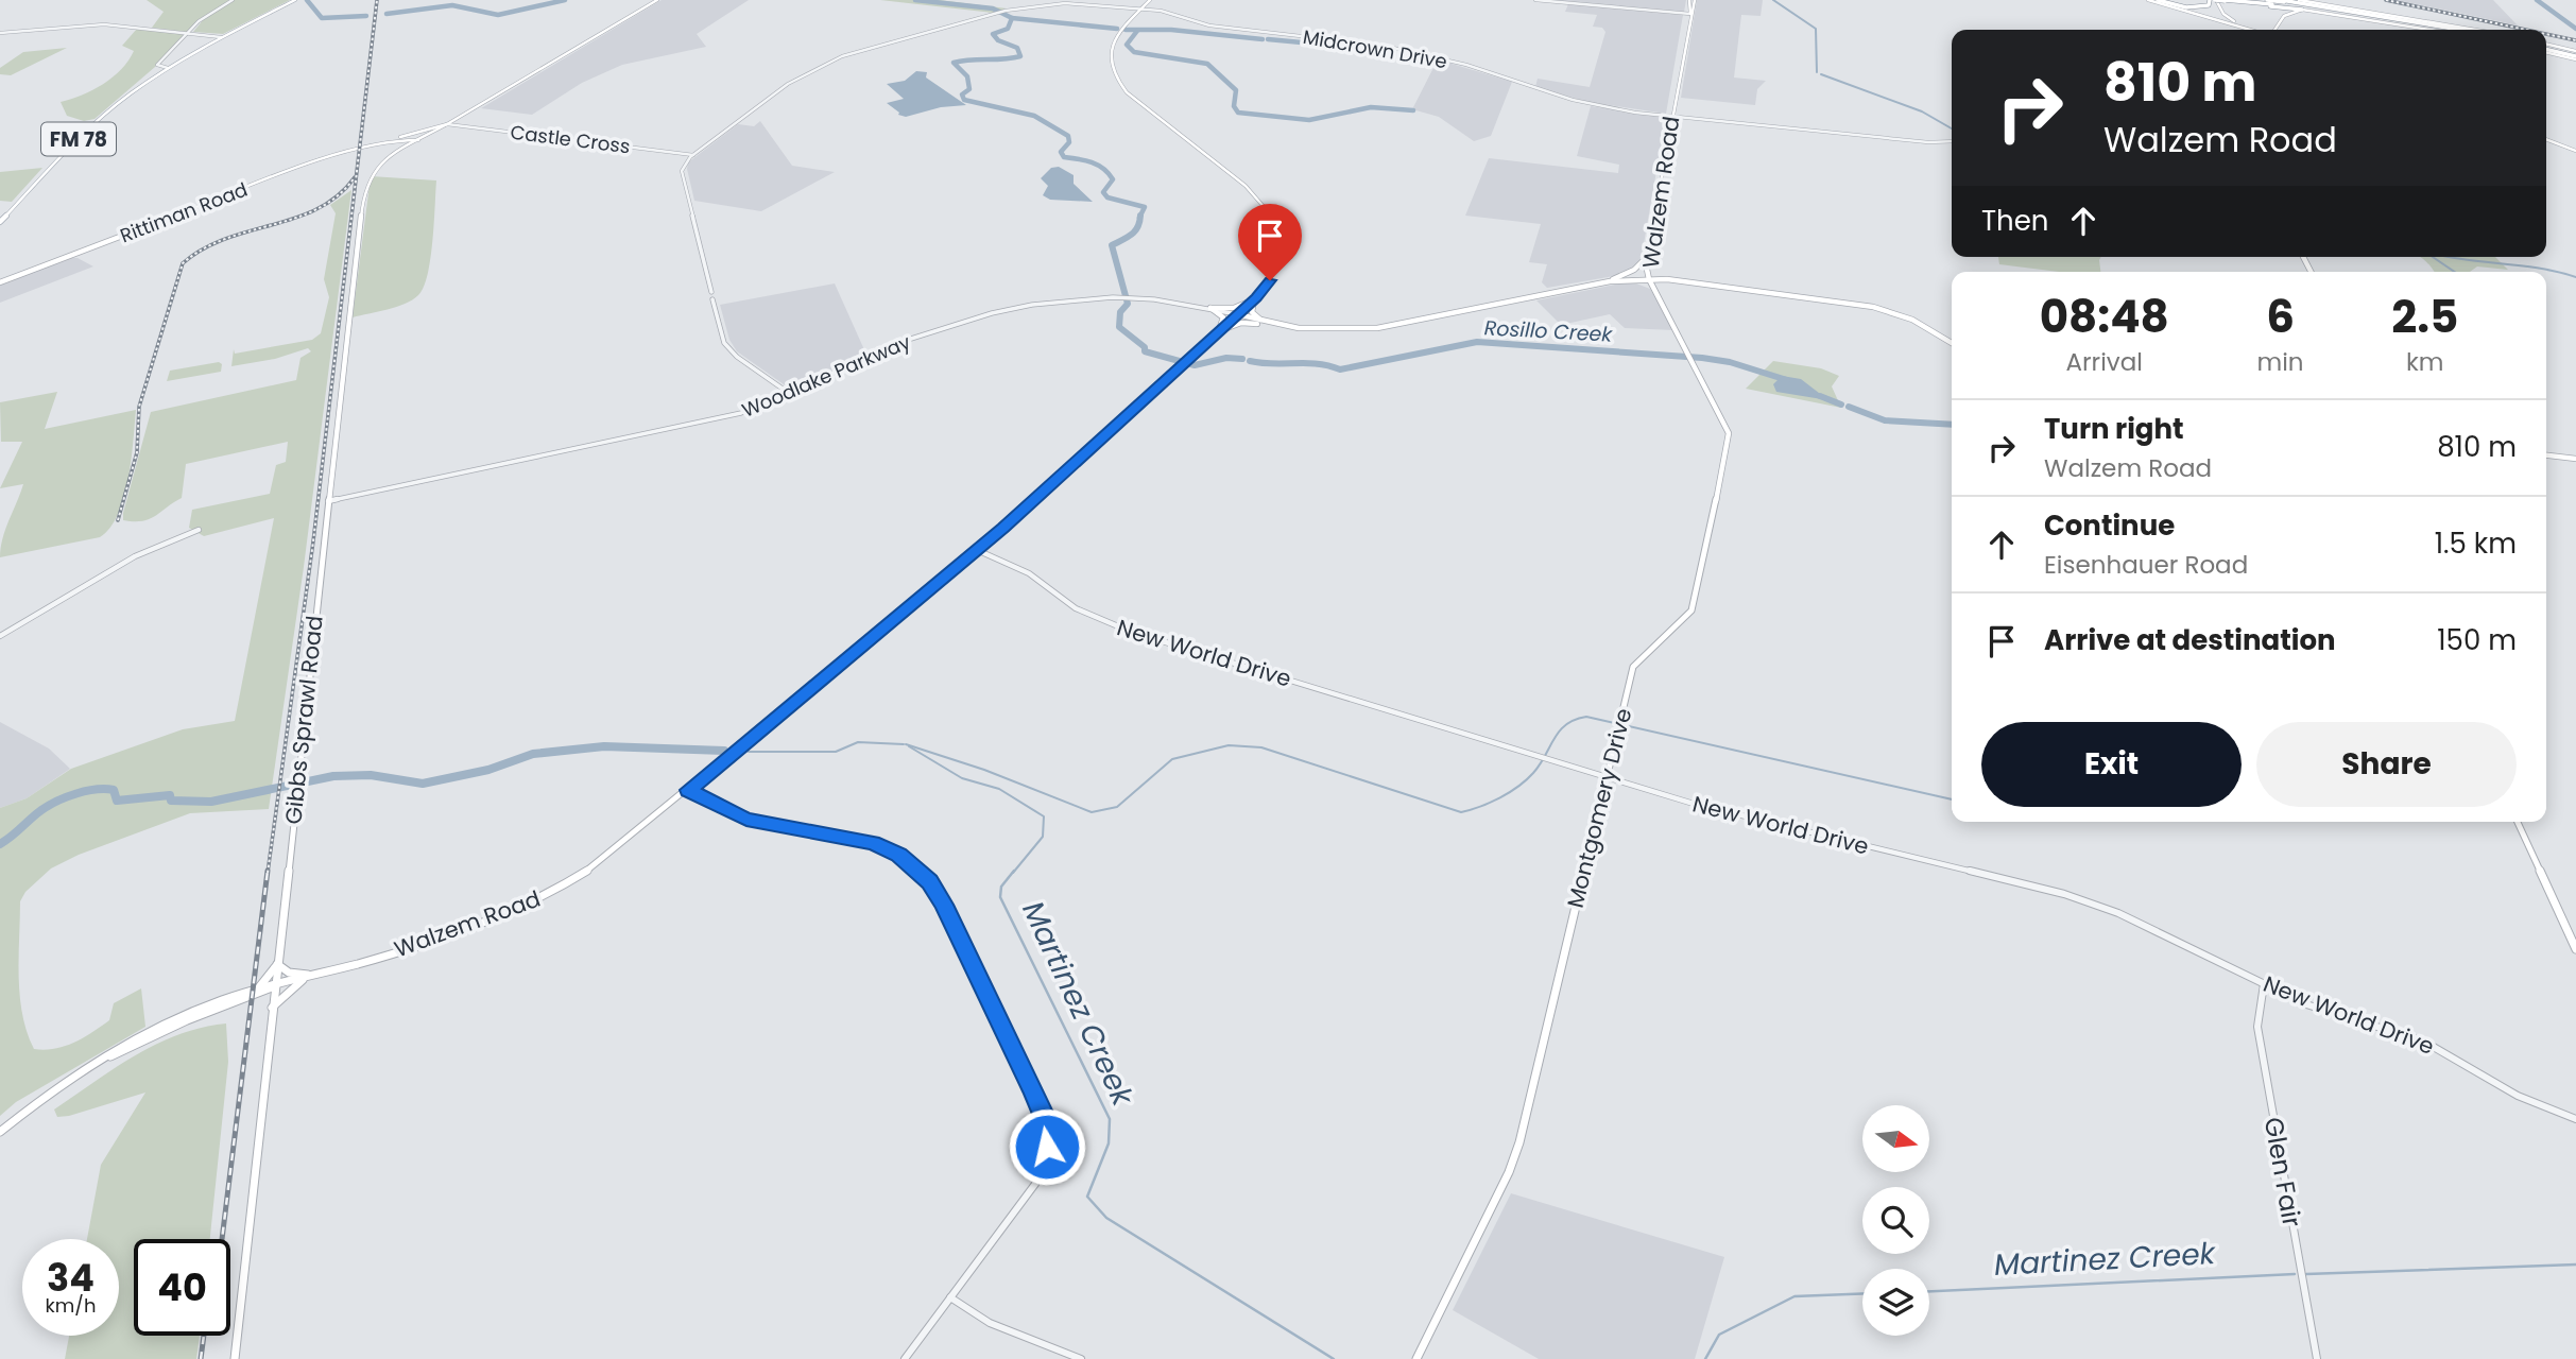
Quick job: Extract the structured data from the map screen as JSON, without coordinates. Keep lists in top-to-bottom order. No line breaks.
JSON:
{"streets":{"main road":["FM 78","Walzem Road","Rittiman Road","Gibbs Sprawl Road","Montgomery Drive"],"street":["Midcrown Drive","Castle Cross","Woodlake Parkway","New World Drive","Glen Fair"]},"crossings":[["Midcrown Drive","Castle Cross"],["Midcrown Drive","Walzem Road"],["Castle Cross","Rittiman Road"],["Castle Cross","Gibbs Sprawl Road"],["Walzem Road","Woodlake Parkway"],["Walzem Road","New World Drive"],["Walzem Road","Gibbs Sprawl Road"],["Walzem Road","Montgomery Drive"],["Rittiman Road","Gibbs Sprawl Road"],["Woodlake Parkway","Gibbs Sprawl Road"],["New World Drive","Montgomery Drive"],["New World Drive","Glen Fair"]],"water":["Rosillo Creek","Martinez Creek"],"north":"right","page":{"turn":["810 m","Walzem Road"],"then":"Then","eta":["08:48","Arrival","6","min","2.5","km"],"list":[{"name":"Turn right","note":"Walzem Road","value":"810 m"},{"name":"Continue","note":"Eisenhauer Road","value":"1.5 km"},{"name":"Arrive at destination","value":"150 m"}],"buttons":["Exit","Share"],"speed":"34 km/h","limit":"40"}}
